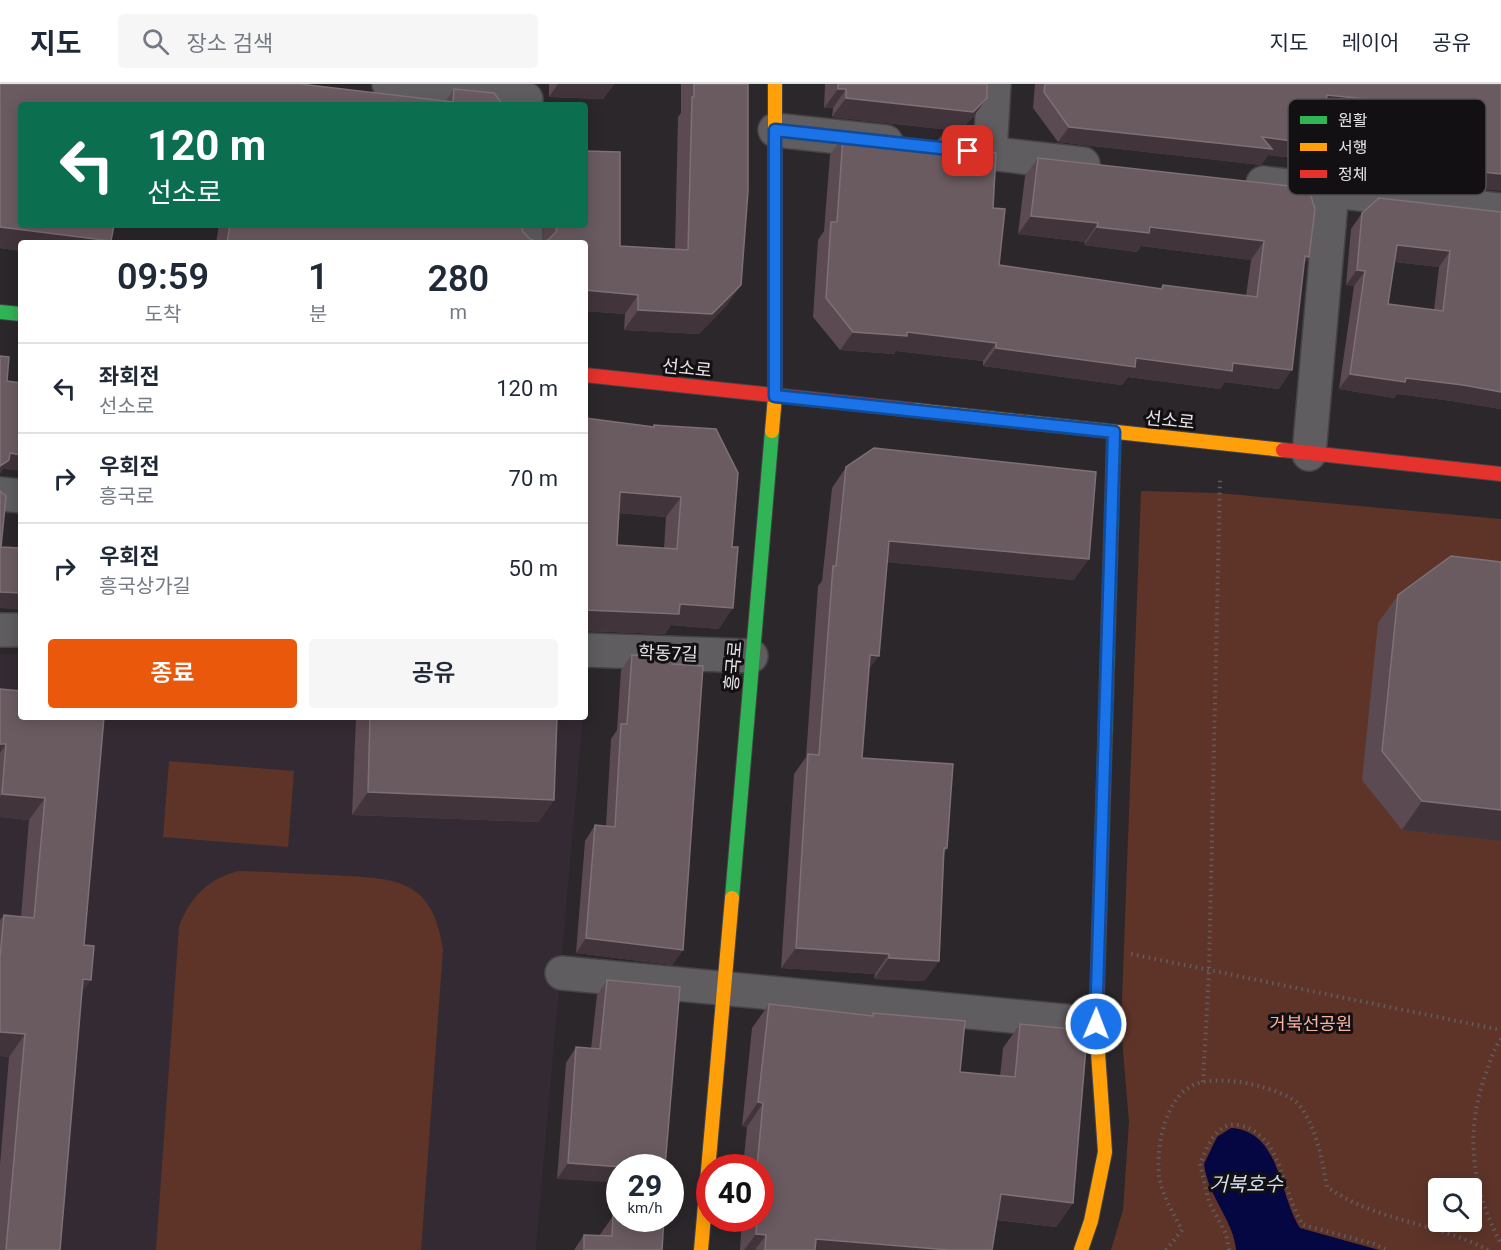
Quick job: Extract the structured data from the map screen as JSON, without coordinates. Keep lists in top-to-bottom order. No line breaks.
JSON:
{"streets":{"street":["선소로","학동7길","흥국로"]},"crossings":[["선소로","흥국로"],["학동7길","흥국로"]],"water":["거북호수"],"parks":["거북선공원"],"legend":["원활","서행","정체"],"page":{"header":"지도","search":"장소 검색","nav":["지도","레이어","공유"],"turn":["120 m","선소로"],"eta":["09:59","도착","1","분","280","m"],"list":[{"name":"좌회전","note":"선소로","value":"120 m"},{"name":"우회전","note":"흥국로","value":"70 m"},{"name":"우회전","note":"흥국상가길","value":"50 m"}],"buttons":["종료","공유"],"speed":"29 km/h","limit":"40"}}
